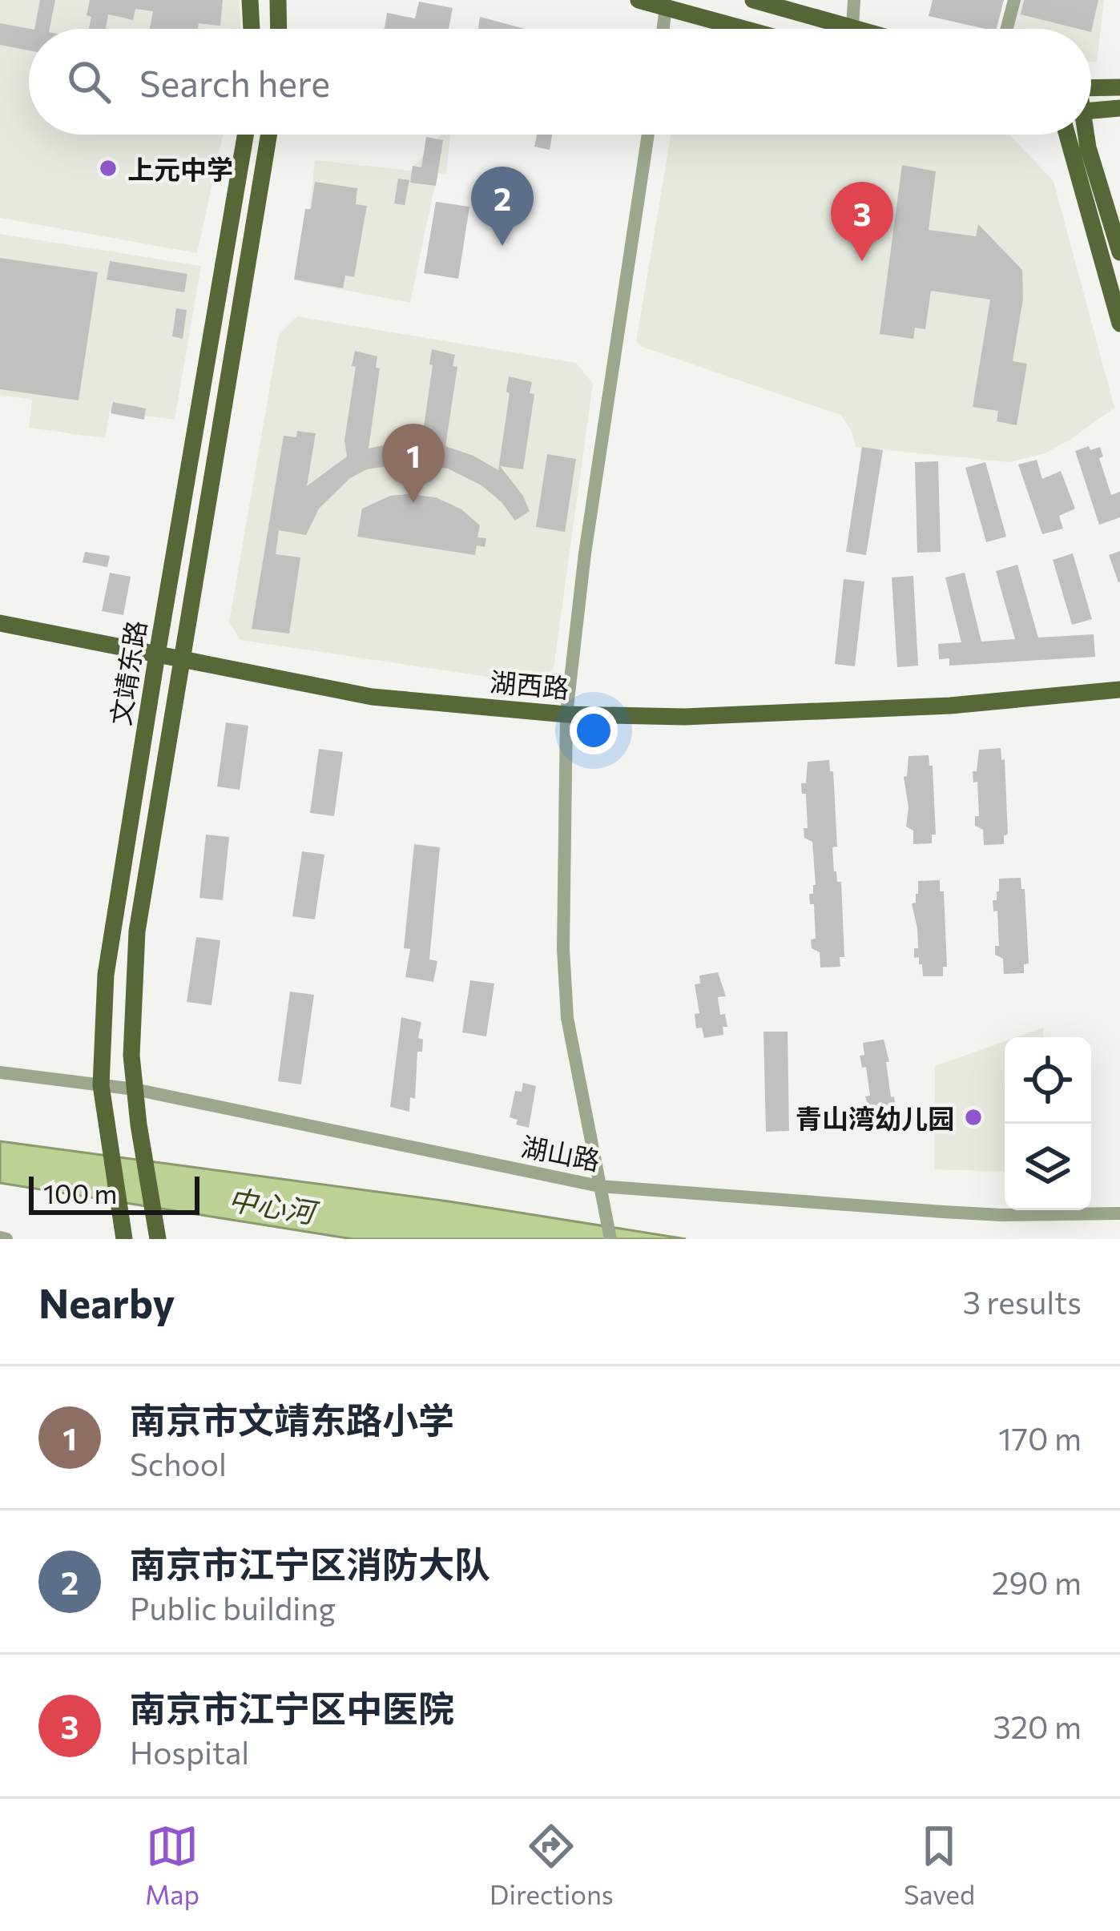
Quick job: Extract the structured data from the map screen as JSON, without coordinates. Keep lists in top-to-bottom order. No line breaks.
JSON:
{"streets":{"main road":["文靖东路","湖西路"],"street":["湖山路"]},"crossings":[["文靖东路","湖西路"],["文靖东路","湖山路"]],"water":["中心河"],"places":["上元中学","青山湾幼儿园"],"scale_bar":"100 m","page":{"search":"Search here","pins":["2","3","1"],"scale":"100 m","heading":["Nearby","3 results"],"list":[{"mark":"1","name":"南京市文靖东路小学","note":"School","value":"170 m"},{"mark":"2","name":"南京市江宁区消防大队","note":"Public building","value":"290 m"},{"mark":"3","name":"南京市江宁区中医院","note":"Hospital","value":"320 m"}],"nav":["Map","Directions","Saved"]}}
